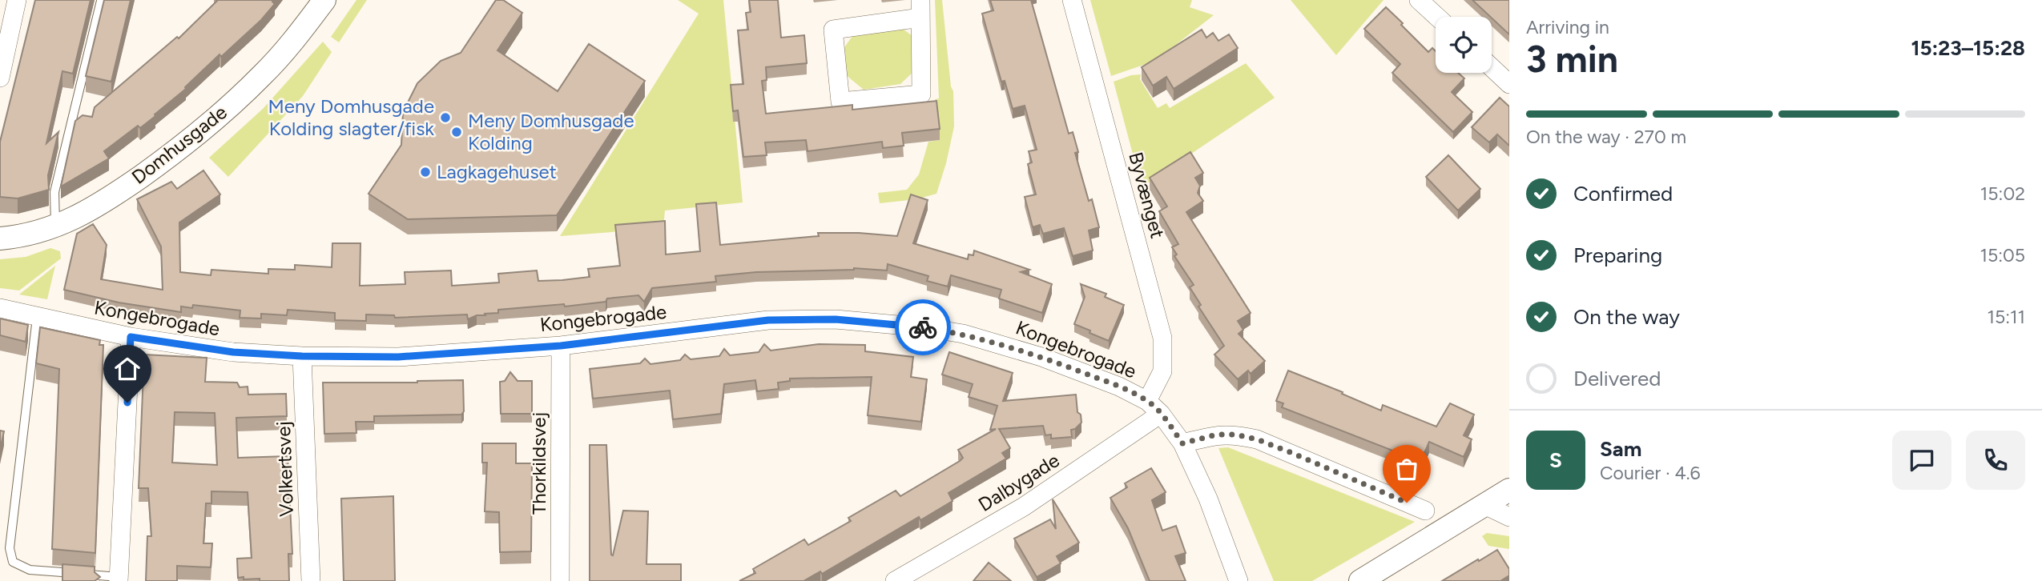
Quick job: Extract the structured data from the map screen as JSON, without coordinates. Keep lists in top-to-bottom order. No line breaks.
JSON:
{"streets":{"street":["Domhusgade","Byvænget","Kongebrogade","Thorkildsvej","Volkertsvej","Dalbygade"]},"crossings":[["Byvænget","Kongebrogade"],["Kongebrogade","Thorkildsvej"],["Kongebrogade","Volkertsvej"],["Kongebrogade","Dalbygade"]],"places":["Meny Domhusgade Kolding slagter/fisk","Meny Domhusgade Kolding","Lagkagehuset"],"page":{"heading":["3 min","Arriving in","15:23–15:28"],"panel":["Sam","Courier · 4.6"],"bar":"On the way · 270 m","list":[["Confirmed","15:02"],["Preparing","15:05"],["On the way","15:11"],"Delivered"],"round":"S"}}
